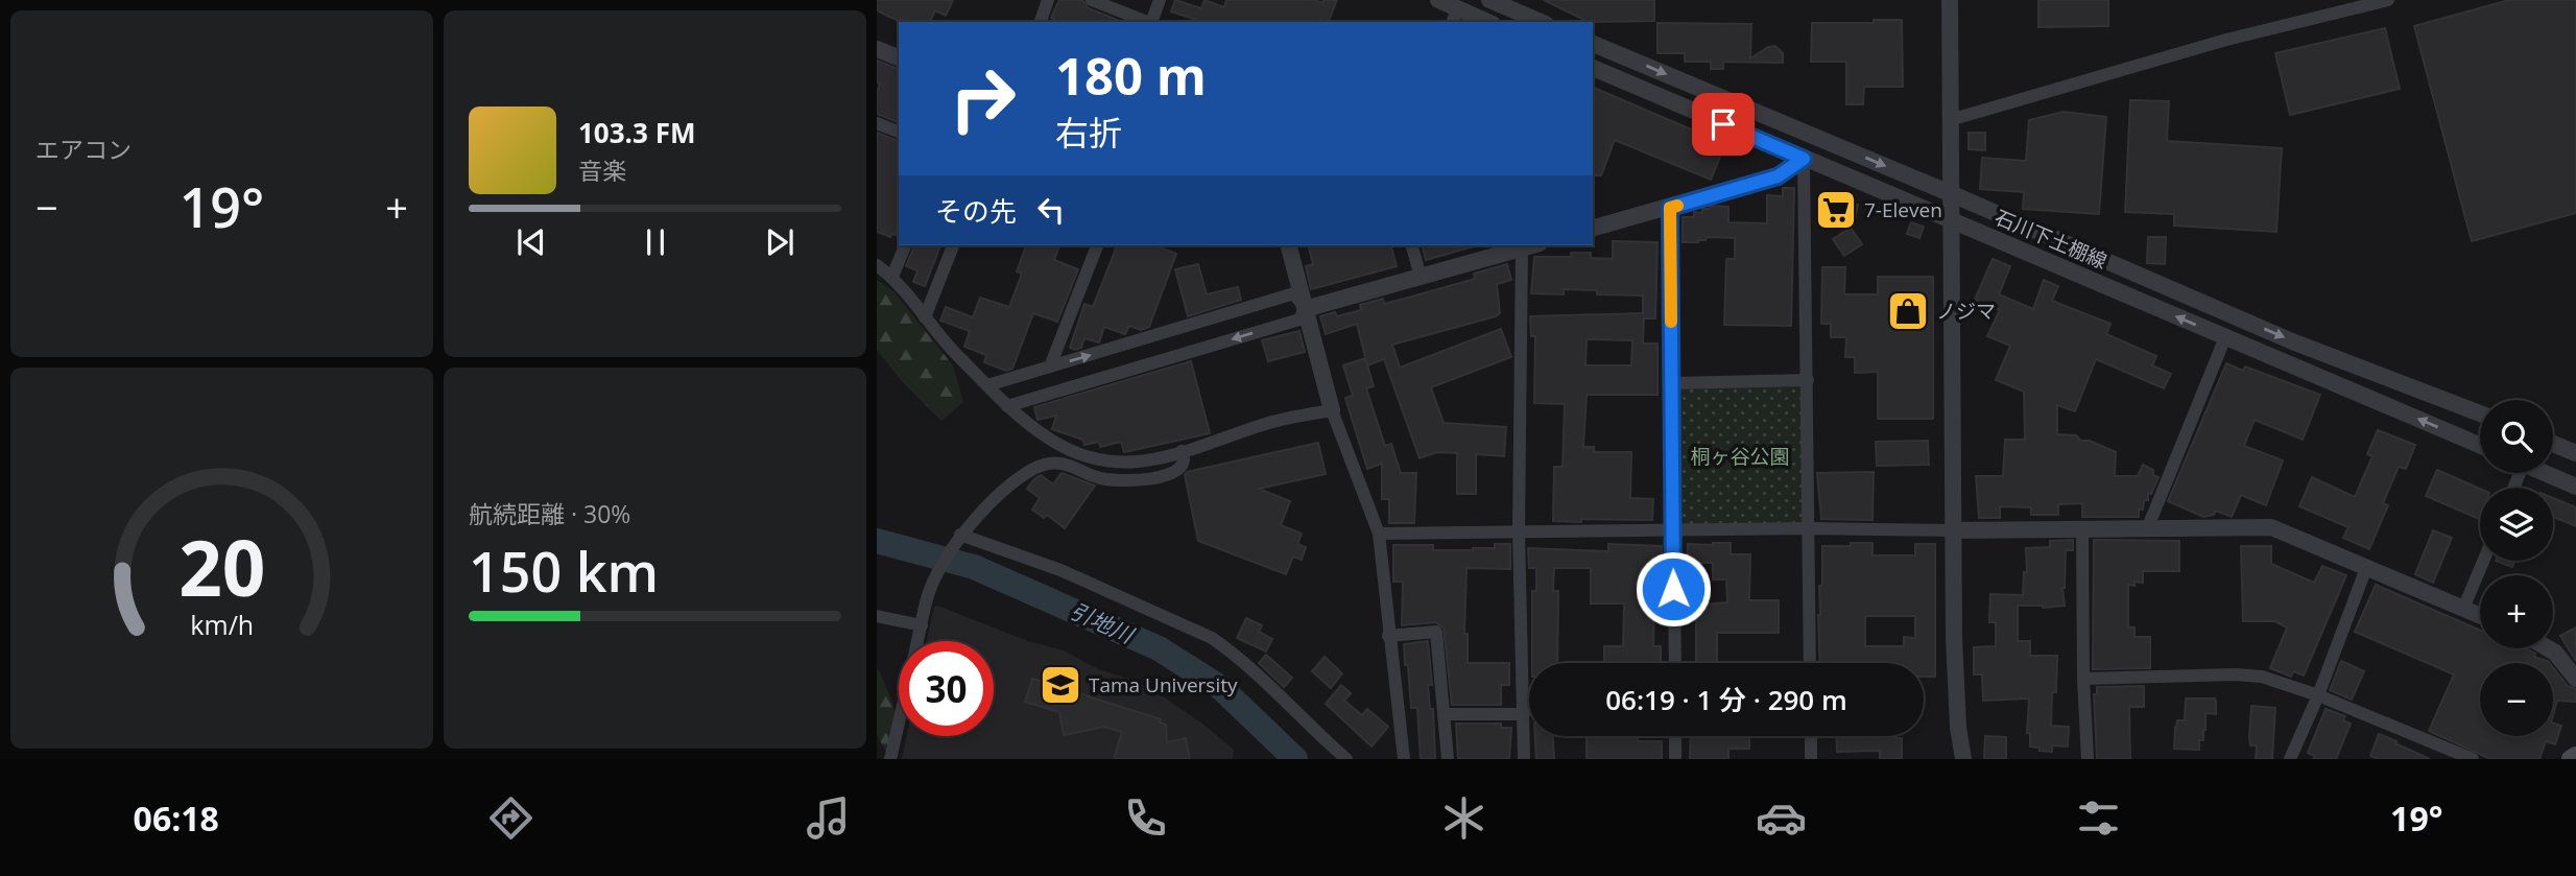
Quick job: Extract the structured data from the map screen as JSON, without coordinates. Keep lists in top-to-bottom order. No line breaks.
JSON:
{"streets":{"street":["石川下土棚線"]},"water":["引地川"],"parks":["桐ヶ谷公園"],"places":{"supermarket":["7-Eleven"],"shop":["ノジマ"],"school or university":["Tama University"]},"page":{"tile":["エアコン",["航続距離 · 30%","150 km"]],"turn":["180 m","右折"],"song":["103.3 FM","音楽"],"then":"その先","heat":["−","19°","+"],"map_buttons":["+","−"],"limit":"30","trip":"06:19 · 1 分 · 290 m","tabs":["06:18","19°"],"gauge":["20","km/h"]}}
